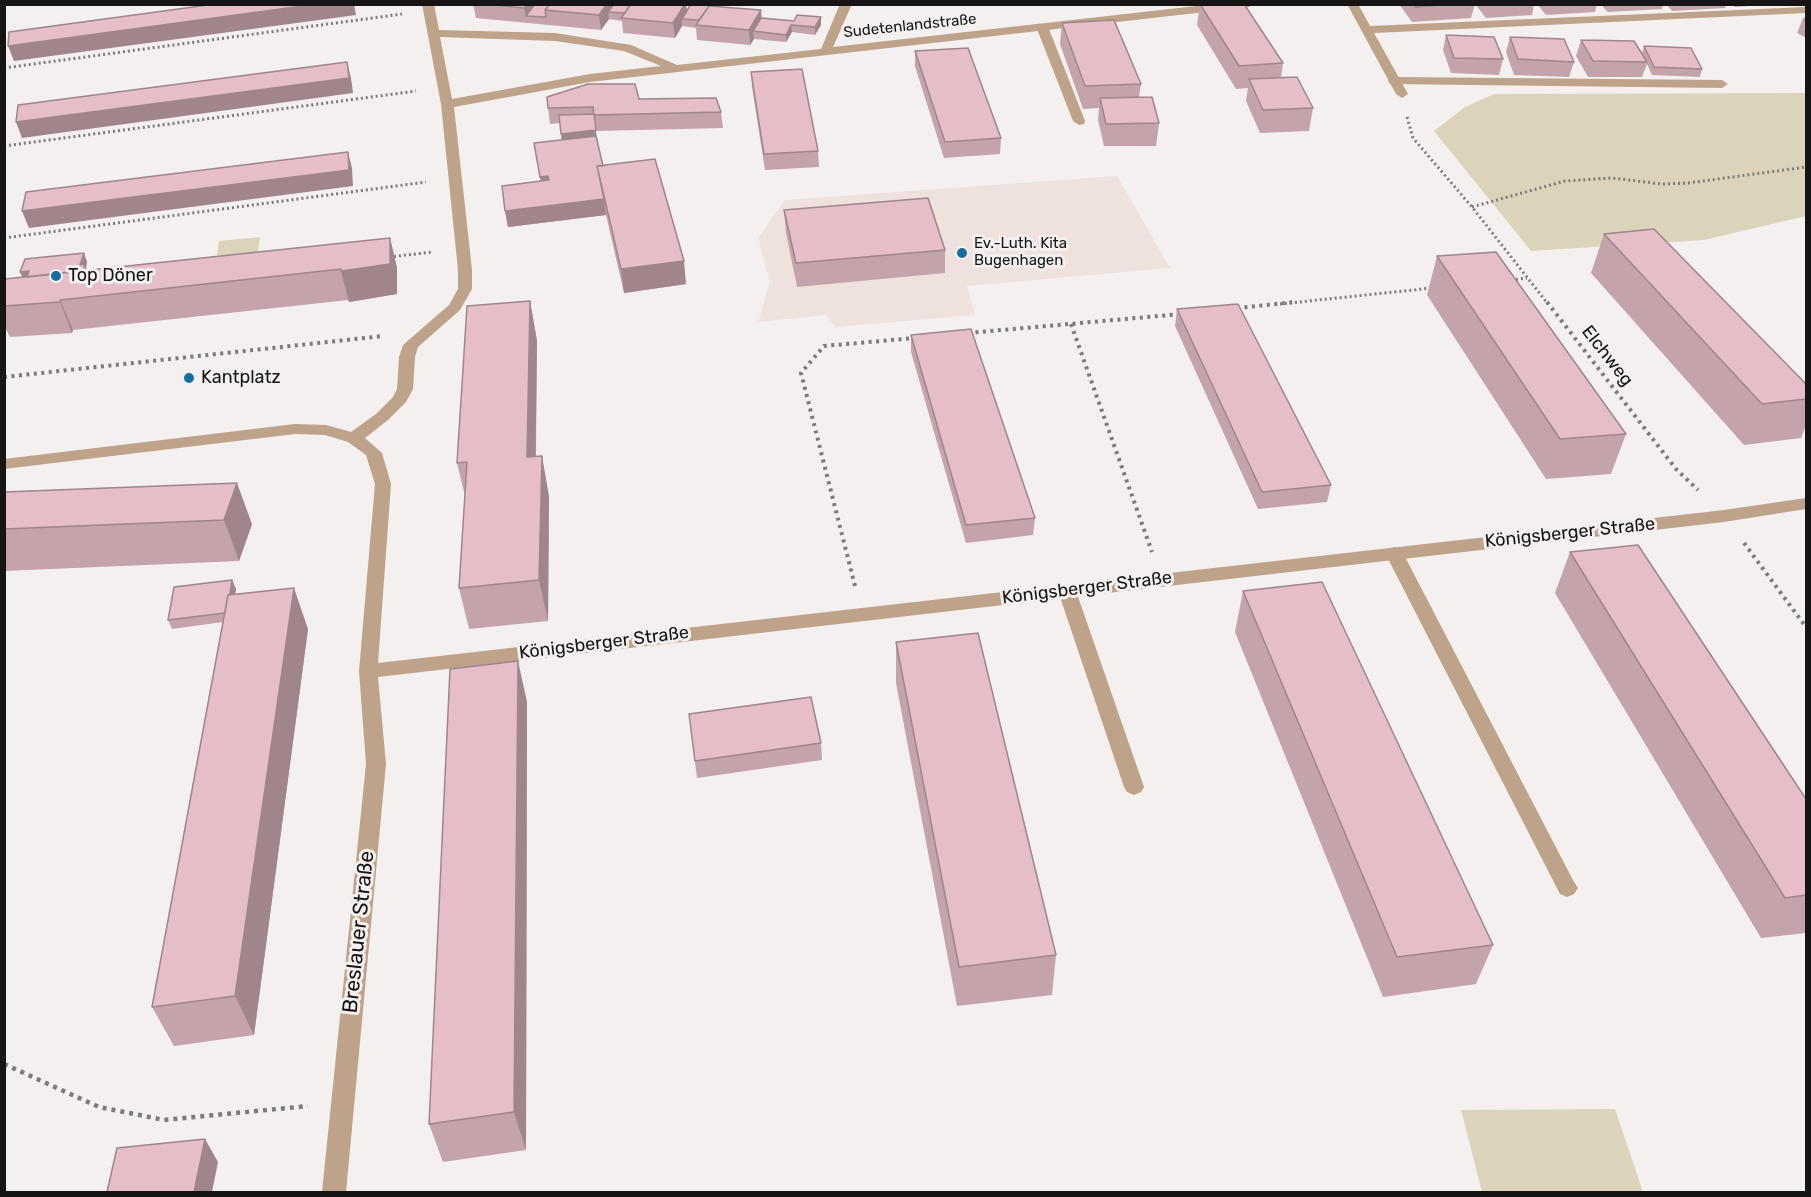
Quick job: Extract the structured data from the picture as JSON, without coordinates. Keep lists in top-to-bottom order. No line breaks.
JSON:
{"streets":{"street":["Sudetenlandstraße","Königsberger Straße","Breslauer Straße"],"path":["Elchweg"]},"crossings":[["Elchweg","Königsberger Straße"],["Königsberger Straße","Breslauer Straße"]],"places":["Ev.-Luth. Kita Bugenhagen","Top Döner","Kantplatz"]}
